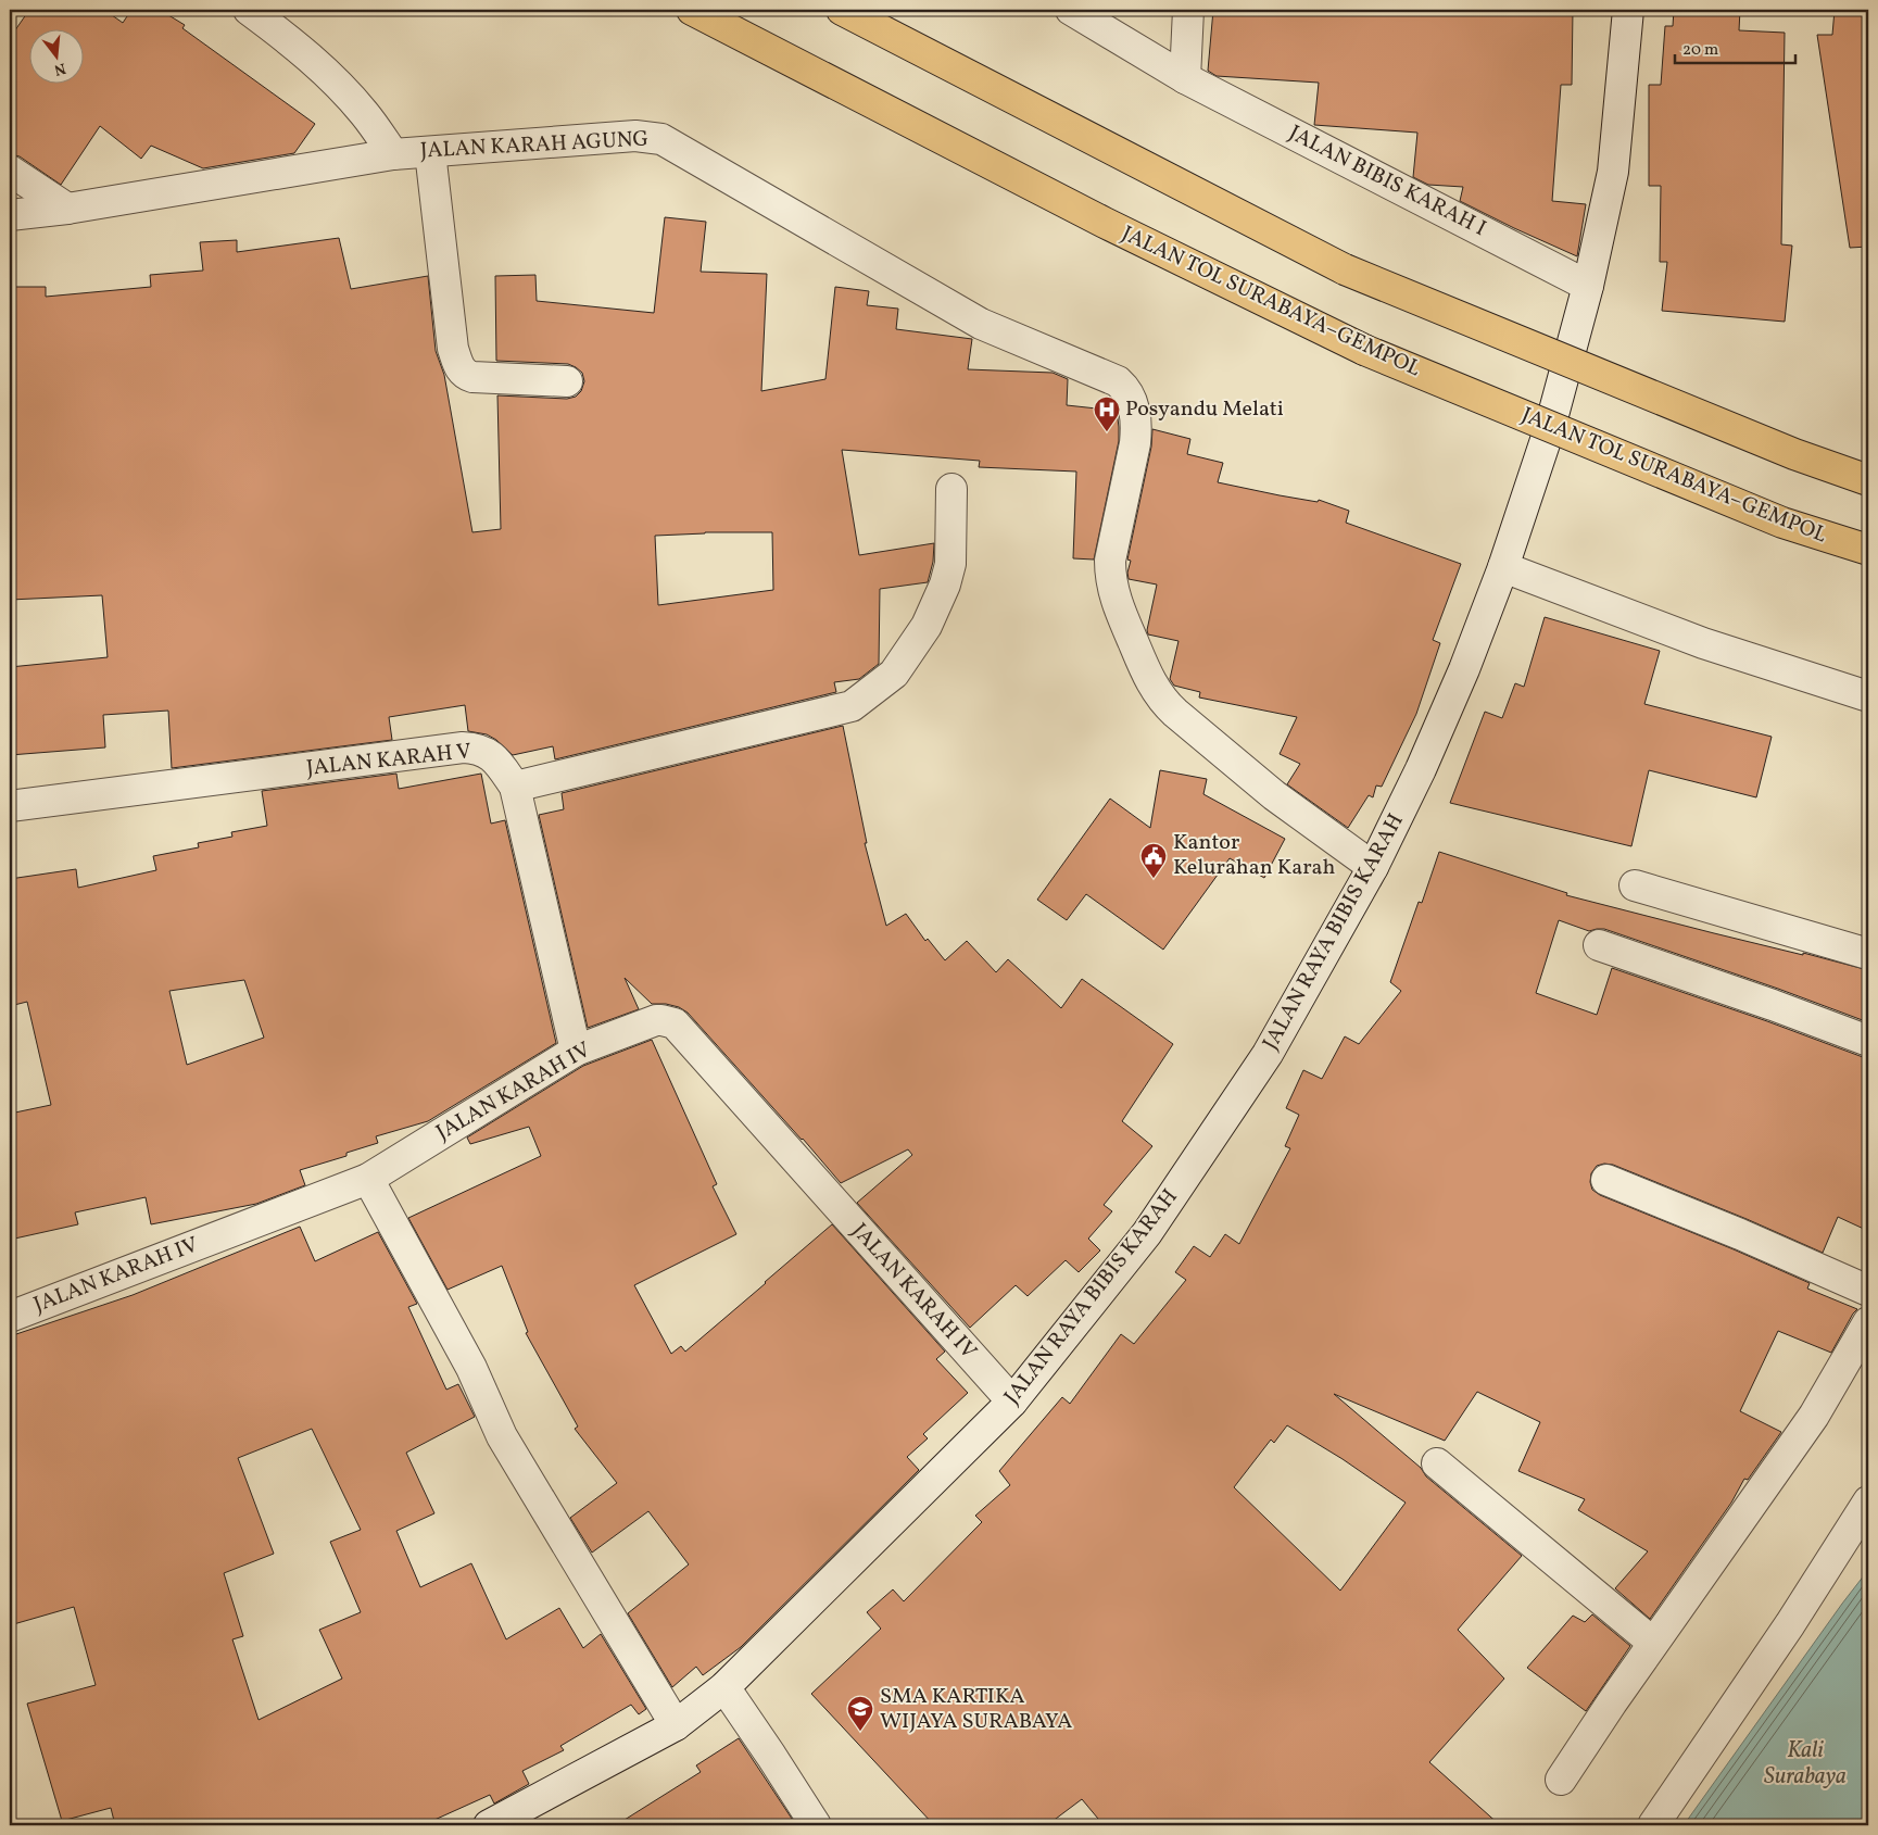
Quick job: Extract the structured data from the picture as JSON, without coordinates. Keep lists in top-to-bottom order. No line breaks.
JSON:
{"streets":{"highway":["JALAN TOL SURABAYA–GEMPOL"],"street":["JALAN KARAH AGUNG","JALAN BIBIS KARAH I","JALAN KARAH V","JALAN RAYA BIBIS KARAH","JALAN KARAH IV"]},"crossings":[["JALAN KARAH AGUNG","JALAN RAYA BIBIS KARAH"],["JALAN BIBIS KARAH I","JALAN RAYA BIBIS KARAH"],["JALAN KARAH V","JALAN KARAH IV"],["JALAN RAYA BIBIS KARAH","JALAN KARAH IV"]],"water":["Kali Surabaya"],"places":{"hospital":["Posyandu Melati"],"public building":["Kantor Kelurahan Karah"],"school or university":["SMA KARTIKA WIJAYA SURABAYA"]},"scale_bar":"20 m","north":"bottom"}
